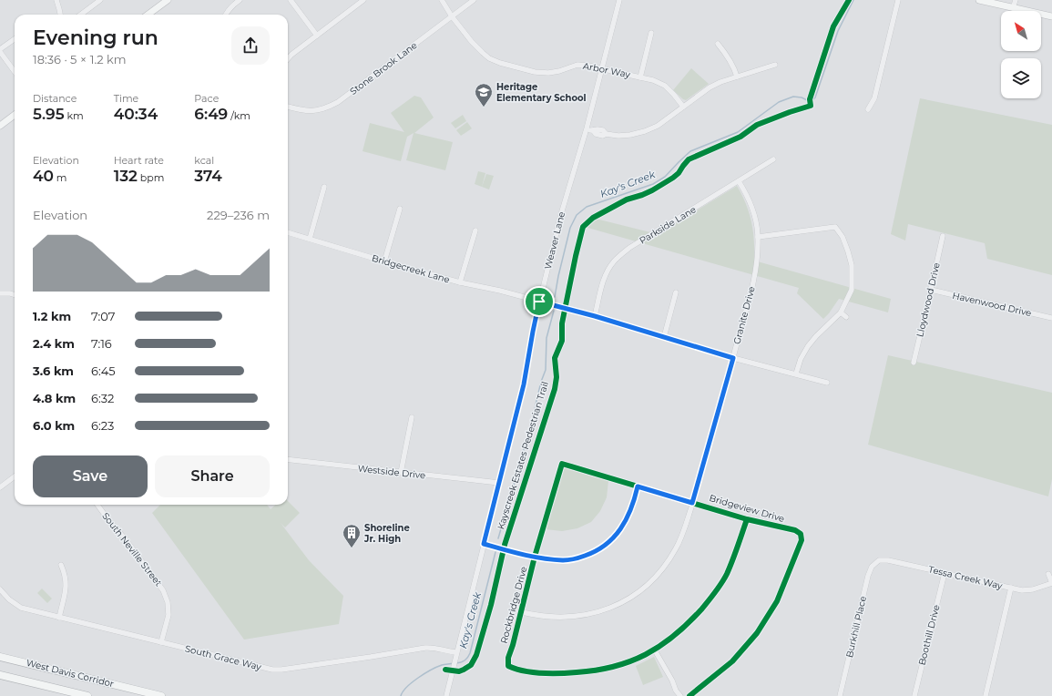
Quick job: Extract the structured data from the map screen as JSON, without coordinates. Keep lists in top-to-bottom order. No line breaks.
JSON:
{"streets":{"highway":["West Davis Corridor"],"street":["Stone Brook Lane","Arbor Way","Parkside Lane","Weaver Lane","Bridgecreek Lane","Lloydwood Drive","Havenwood Drive","Granite Drive","Westside Drive","Bridgeview Drive","South Neville Street","Tessa Creek Way","Rockbridge Drive","Burkhill Place","Boothill Drive","South Grace Way"],"cycle path":["Kayscreek Estates Pedestrian Trail"]},"crossings":[["Stone Brook Lane","Arbor Way"],["Arbor Way","Weaver Lane"],["Parkside Lane","Bridgecreek Lane"],["Parkside Lane","Granite Drive"],["Weaver Lane","Bridgecreek Lane"],["Weaver Lane","Westside Drive"],["Weaver Lane","South Grace Way"],["Bridgecreek Lane","Granite Drive"],["Lloydwood Drive","Havenwood Drive"],["Granite Drive","Bridgeview Drive"],["Granite Drive","Rockbridge Drive"],["Bridgeview Drive","Rockbridge Drive"],["South Neville Street","South Grace Way"],["Tessa Creek Way","Burkhill Place"],["Tessa Creek Way","Boothill Drive"]],"water":["Kay's Creek"],"places":{"school or university":["Heritage Elementary School"],"building":["Shoreline Jr. High"]},"north":"top left","page":{"heading":["Evening run","18:36 · 5 × 1.2 km"],"stats":[["Distance","5.95 km"],["Time","40:34"],["Pace","6:49 /km"],["Elevation","40 m"],["Heart rate","132 bpm"],["kcal","374"]],"chart":["Elevation","229–236 m"],"list":[{"name":"1.2 km","note":"7:07"},{"name":"2.4 km","note":"7:16"},{"name":"3.6 km","note":"6:45"},{"name":"4.8 km","note":"6:32"},{"name":"6.0 km","note":"6:23"}],"buttons":["Save","Share"]}}
